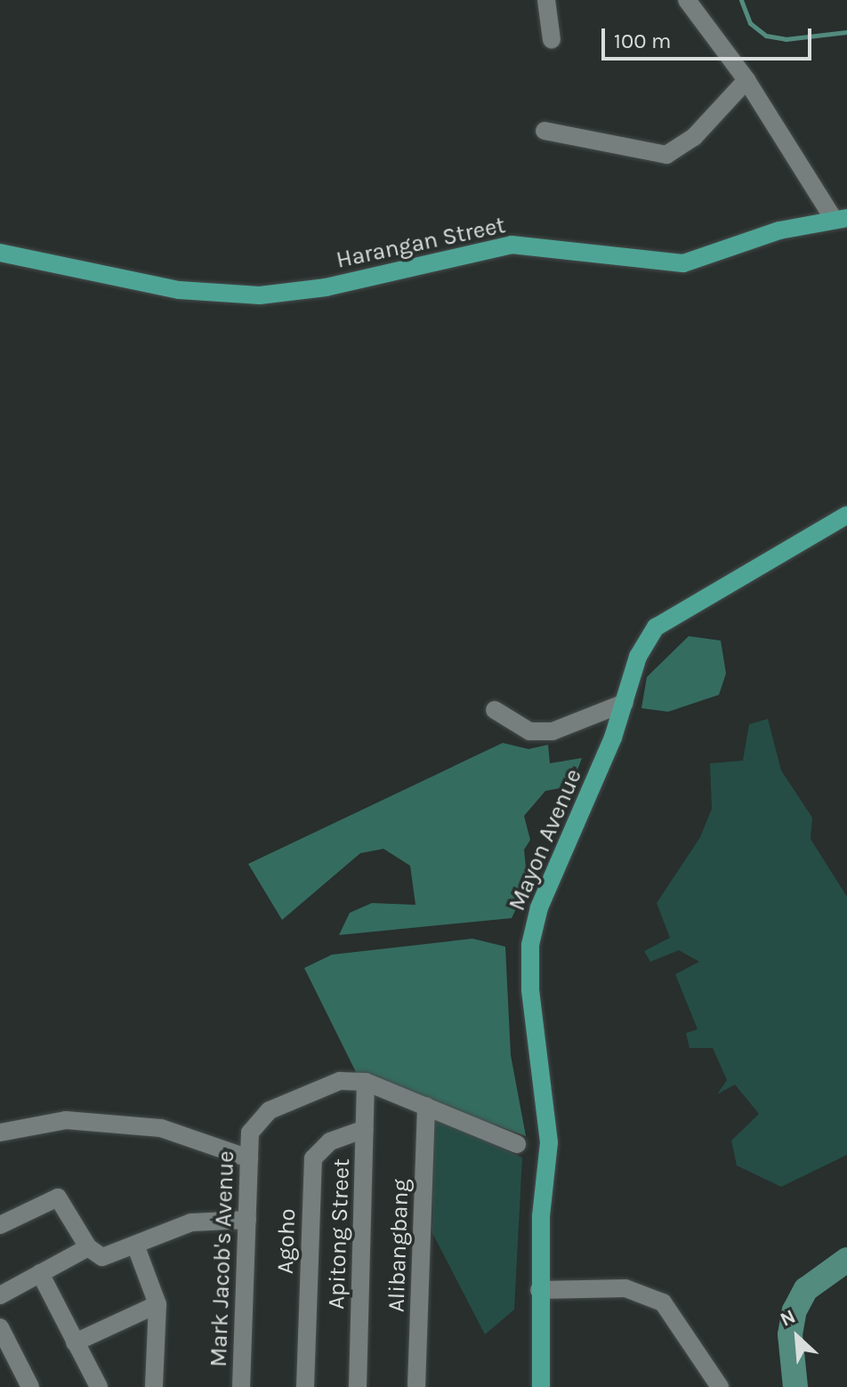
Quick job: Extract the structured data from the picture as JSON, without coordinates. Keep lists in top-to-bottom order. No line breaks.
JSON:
{"streets":{"main road":["Harangan Street","Mayon Avenue"],"street":["Apitong Street","Agoho","Alibangbang","Mark Jacob's Avenue"]},"crossings":[["Apitong Street","Agoho"],["Apitong Street","Mark Jacob's Avenue"]],"scale_bar":"100 m","north":"top left"}
